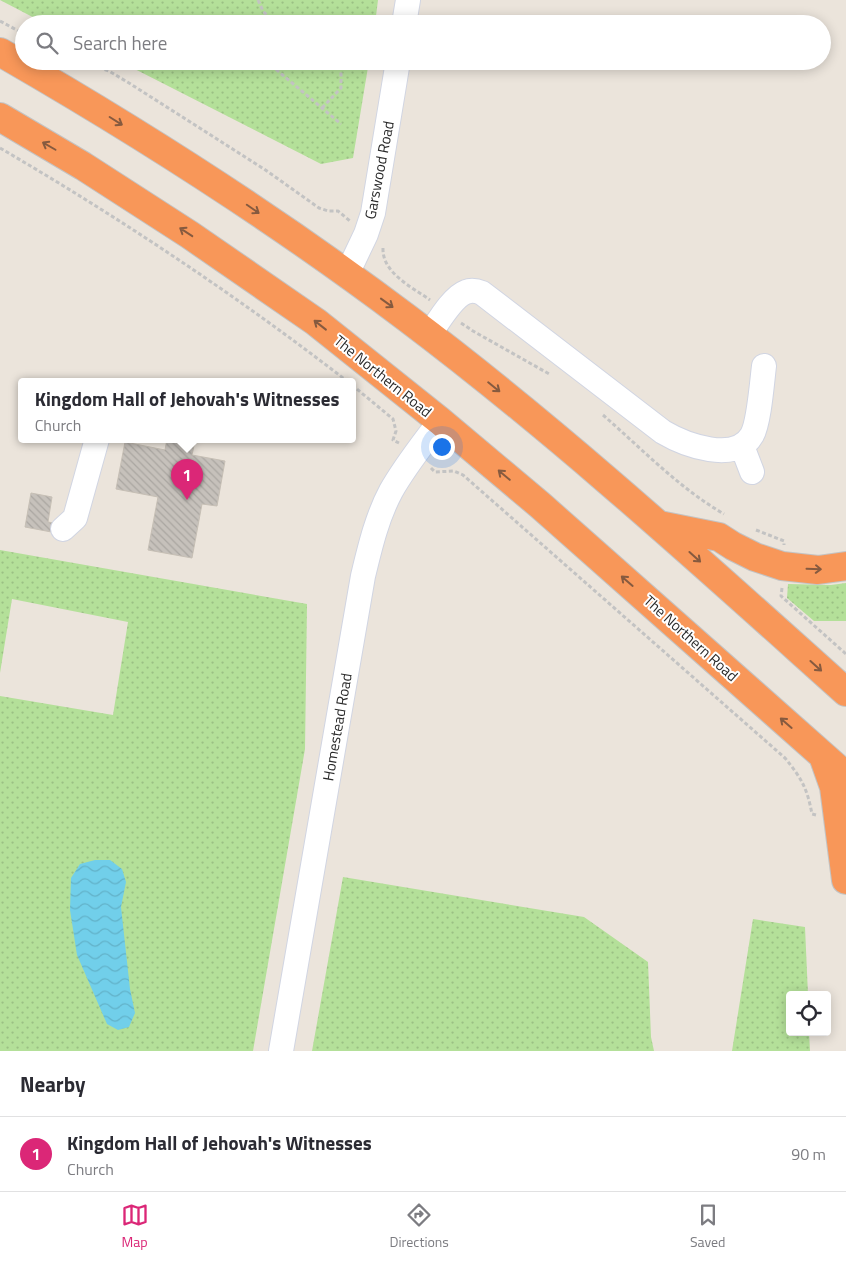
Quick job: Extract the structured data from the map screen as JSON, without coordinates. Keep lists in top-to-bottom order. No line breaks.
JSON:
{"streets":{"highway":["The Northern Road"],"street":["Garswood Road","Homestead Road"]},"crossings":[["The Northern Road","Homestead Road"]],"page":{"search":"Search here","popup":["Kingdom Hall of Jehovah's Witnesses","Church"],"pins":"1","heading":"Nearby","list":[{"mark":"1","name":"Kingdom Hall of Jehovah's Witnesses","note":"Church","value":"90 m"}],"nav":["Map","Directions","Saved"]}}
